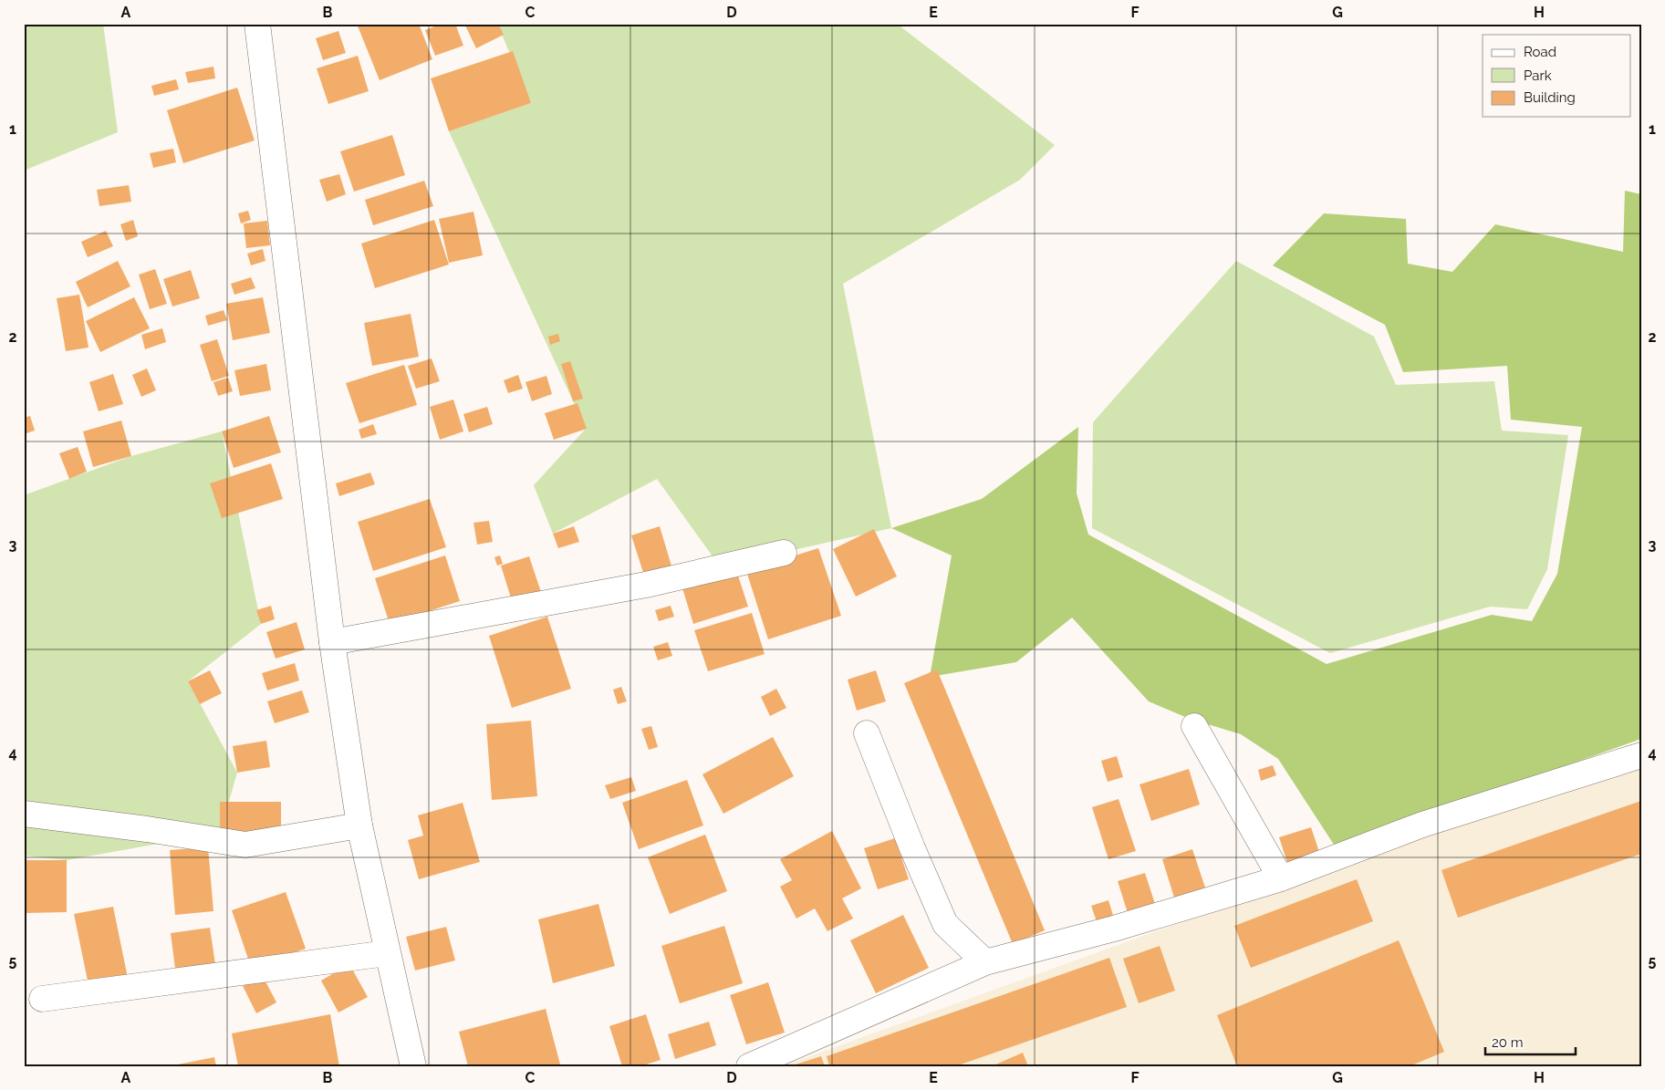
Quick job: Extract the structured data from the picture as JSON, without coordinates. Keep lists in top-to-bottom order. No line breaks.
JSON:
{"legend":["Road","Park","Building"],"scale_bar":"20 m","grid":{"columns":["A","B","C","D","E","F","G","H"],"rows":["1","2","3","4","5"]}}
